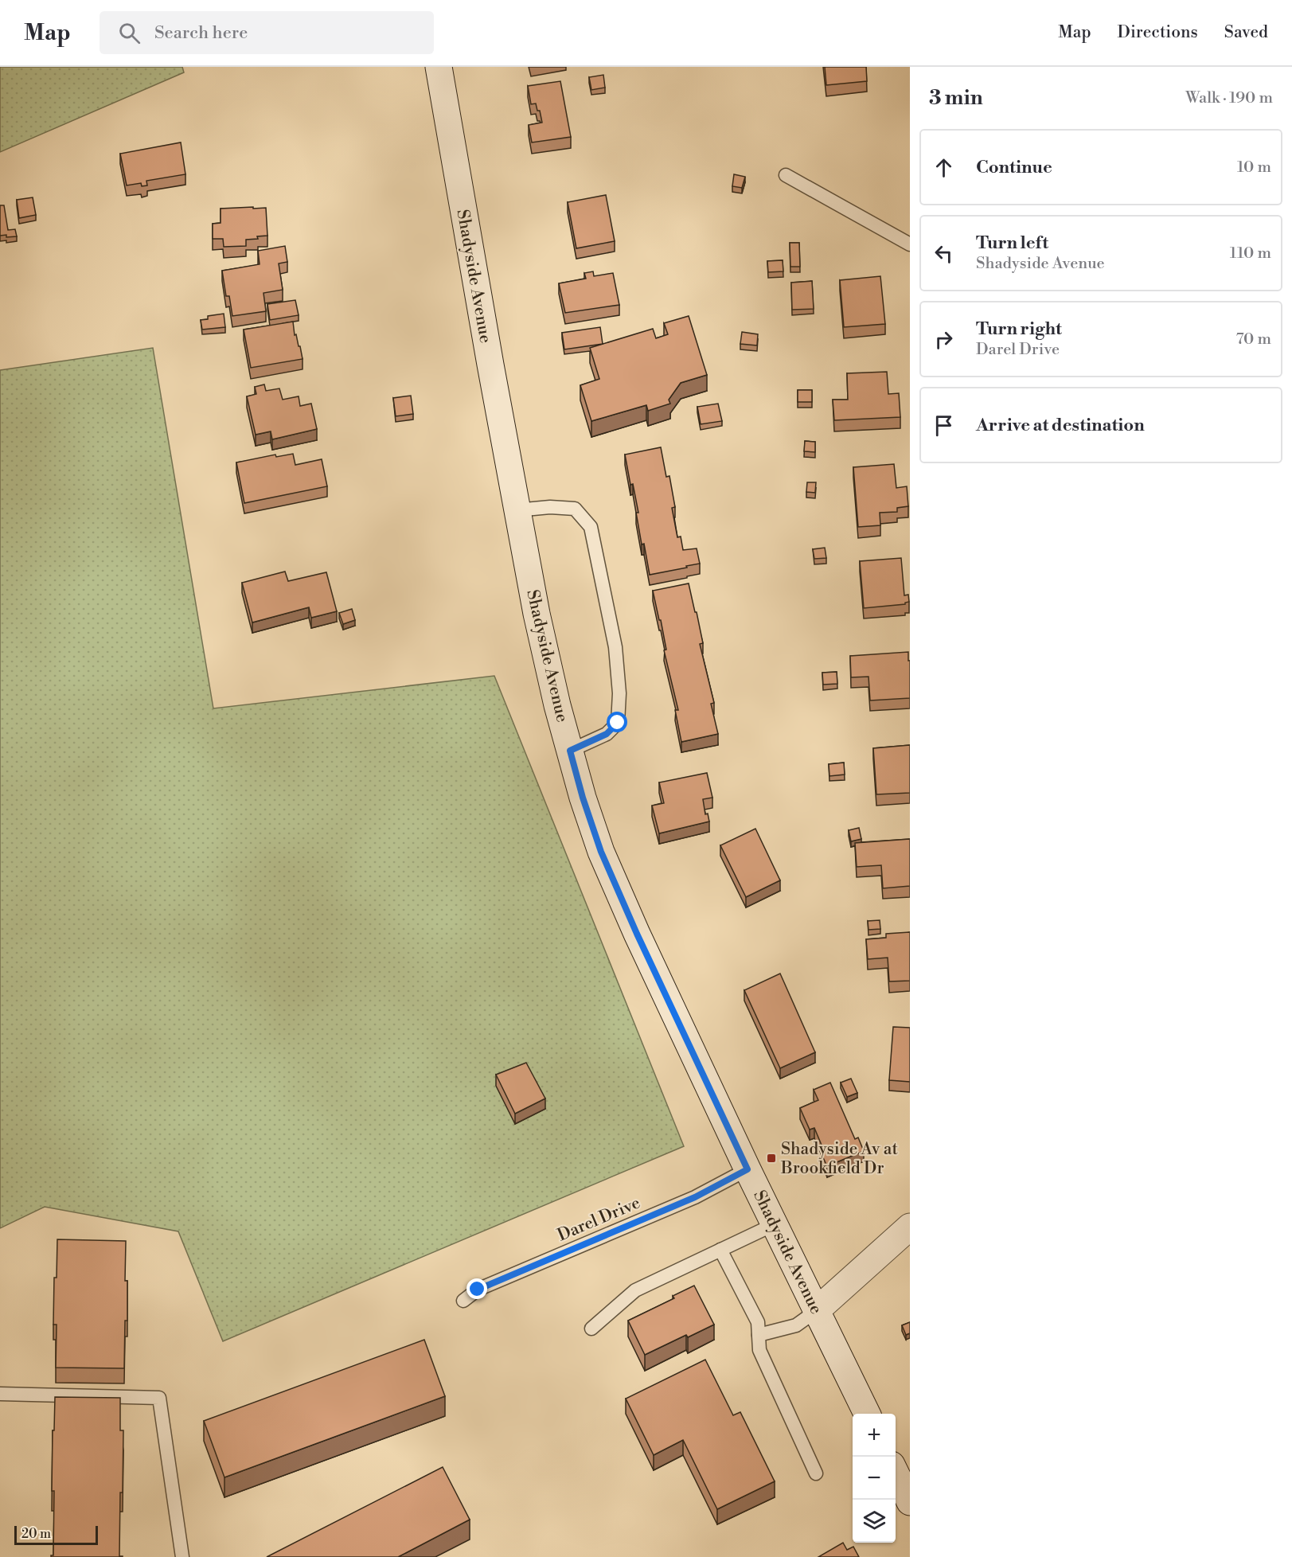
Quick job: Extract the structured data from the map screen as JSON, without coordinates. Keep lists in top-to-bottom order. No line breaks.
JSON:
{"streets":{"street":["Shadyside Avenue"],"lane":["Darel Drive"]},"crossings":[["Shadyside Avenue","Darel Drive"]],"places":{"transit":["Shadyside Av at Brookfield Dr"]},"scale_bar":"20 m","page":{"header":"Map","search":"Search here","nav":["Map","Directions","Saved"],"heading":["3 min","Walk · 190 m"],"list":[["Continue","10 m"],["Turn left","Shadyside Avenue","110 m"],["Turn right","Darel Drive","70 m"],"Arrive at destination"],"map_buttons":["+","−"],"scale":"20 m"}}
